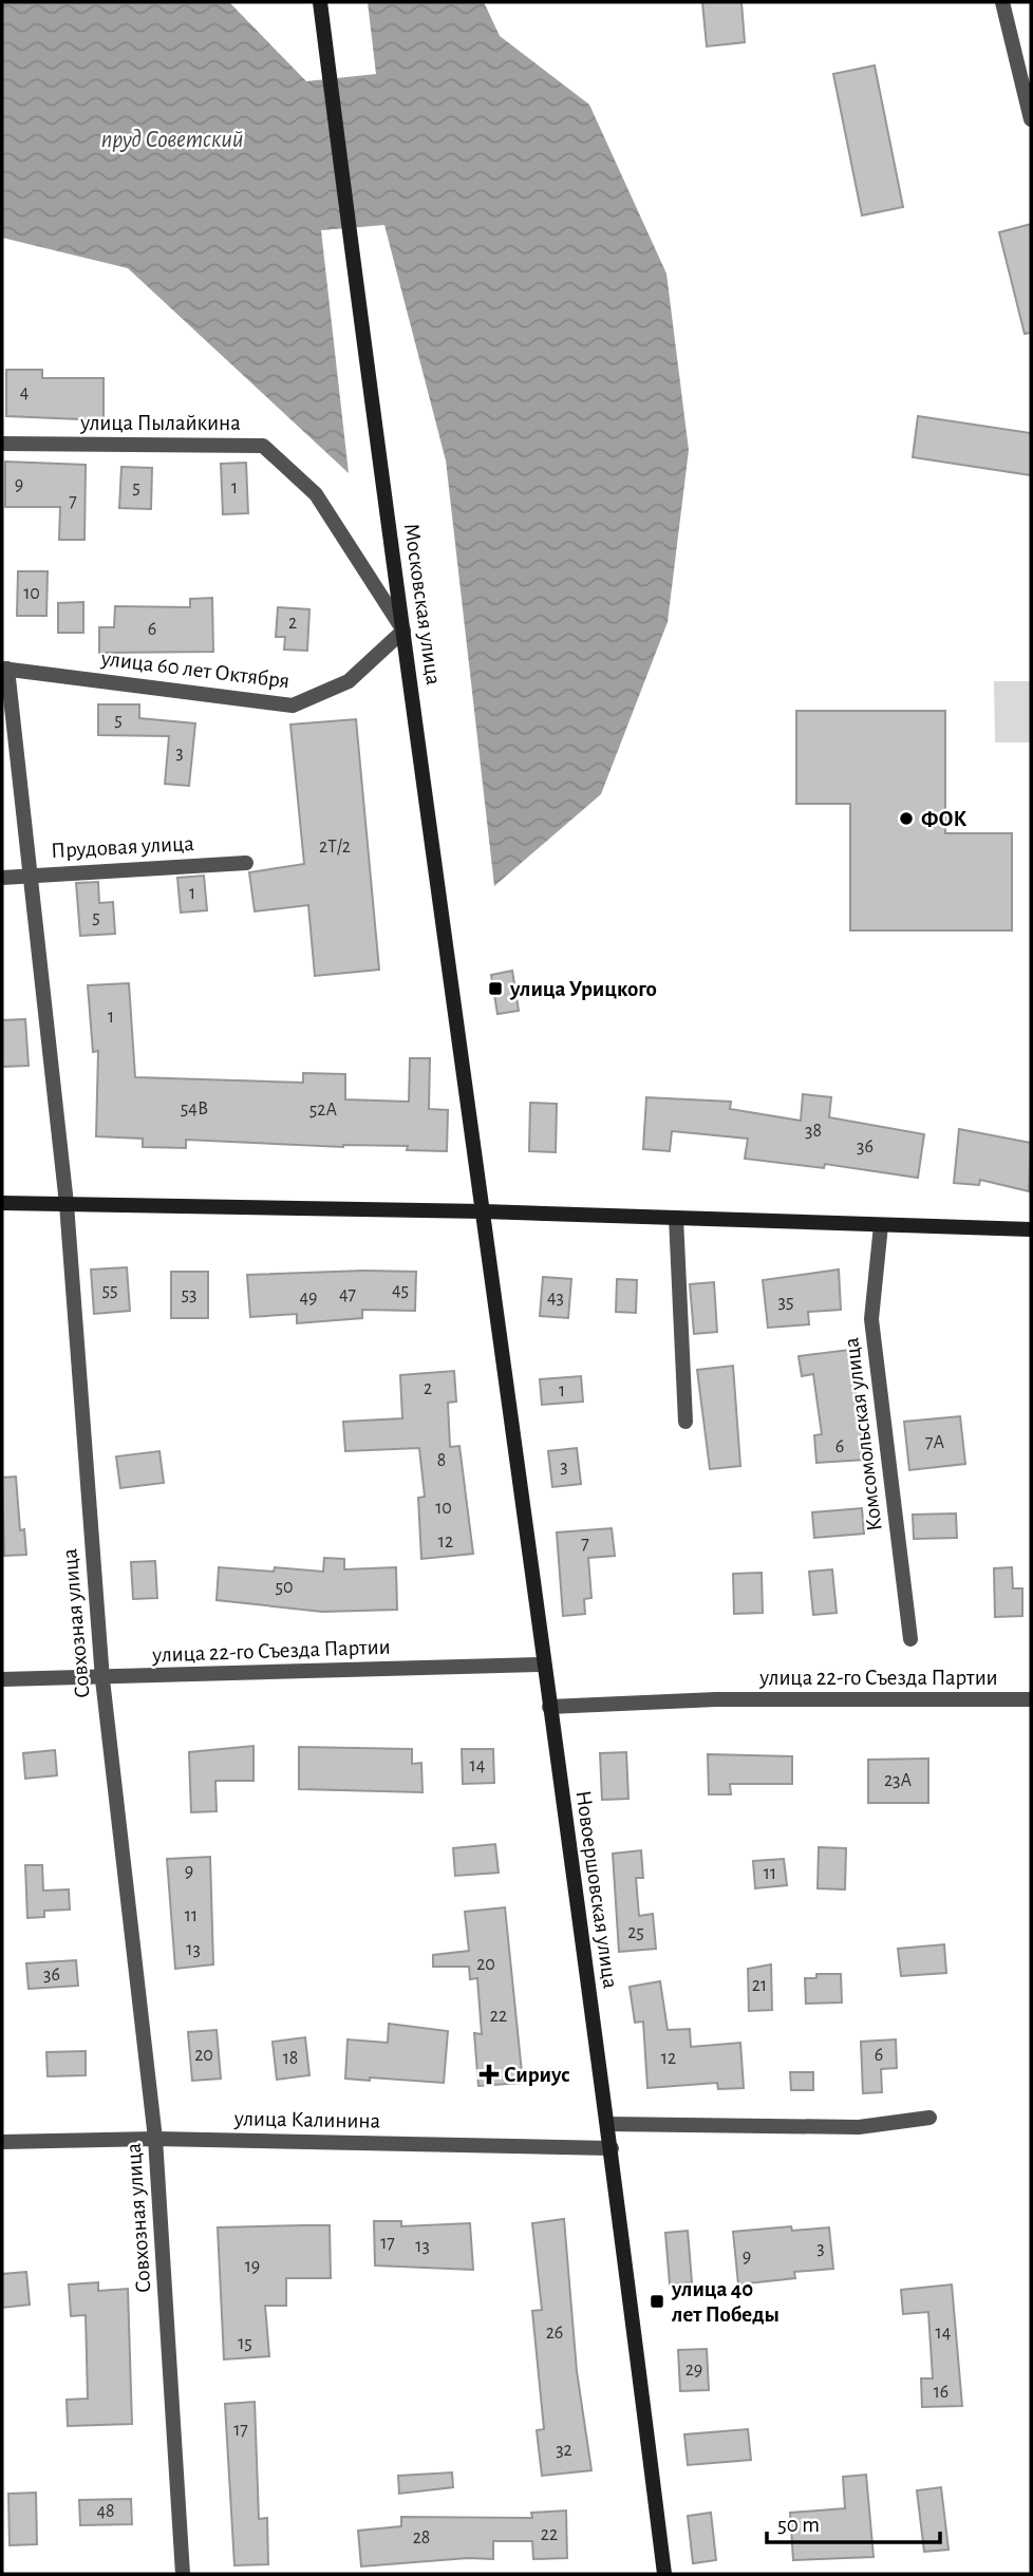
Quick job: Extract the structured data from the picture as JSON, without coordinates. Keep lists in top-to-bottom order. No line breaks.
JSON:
{"streets":{"main road":["Московская улица","Новоершовская улица"],"street":["улица Пылайкина","улица 60 лет Октября","Прудовая улица","Комсомольская улица","Совхозная улица","улица 22-го Съезда Партии","улица Калинина"]},"crossings":[["улица Пылайкина","Московская улица"],["улица Пылайкина","улица 60 лет Октября"],["Московская улица","улица 60 лет Октября"],["Московская улица","Новоершовская улица"],["улица 60 лет Октября","Совхозная улица"],["Прудовая улица","Совхозная улица"],["Совхозная улица","улица 22-го Съезда Партии"],["Совхозная улица","улица Калинина"],["улица 22-го Съезда Партии","Новоершовская улица"],["Новоершовская улица","улица Калинина"]],"water":["пруд Советский"],"places":{"other":["ФОК"],"transit":["улица Урицкого","улица 40 лет Победы"],"health":["Сириус"]},"house_numbers":["4","9","5","1","7","10","2","6","5","3","2Т/2","1","5","1","54В","52А","38","36","55","45","53","47","49","43","35","2","1","7А","6","8","3","10","12","7","50","14","23А","9","11","11","25","13","20","36","21","22","20","6","18","12","17","13","3","9","19","26","14","15","29","16","17","32","48","22","28"],"scale_bar":"50 m"}
